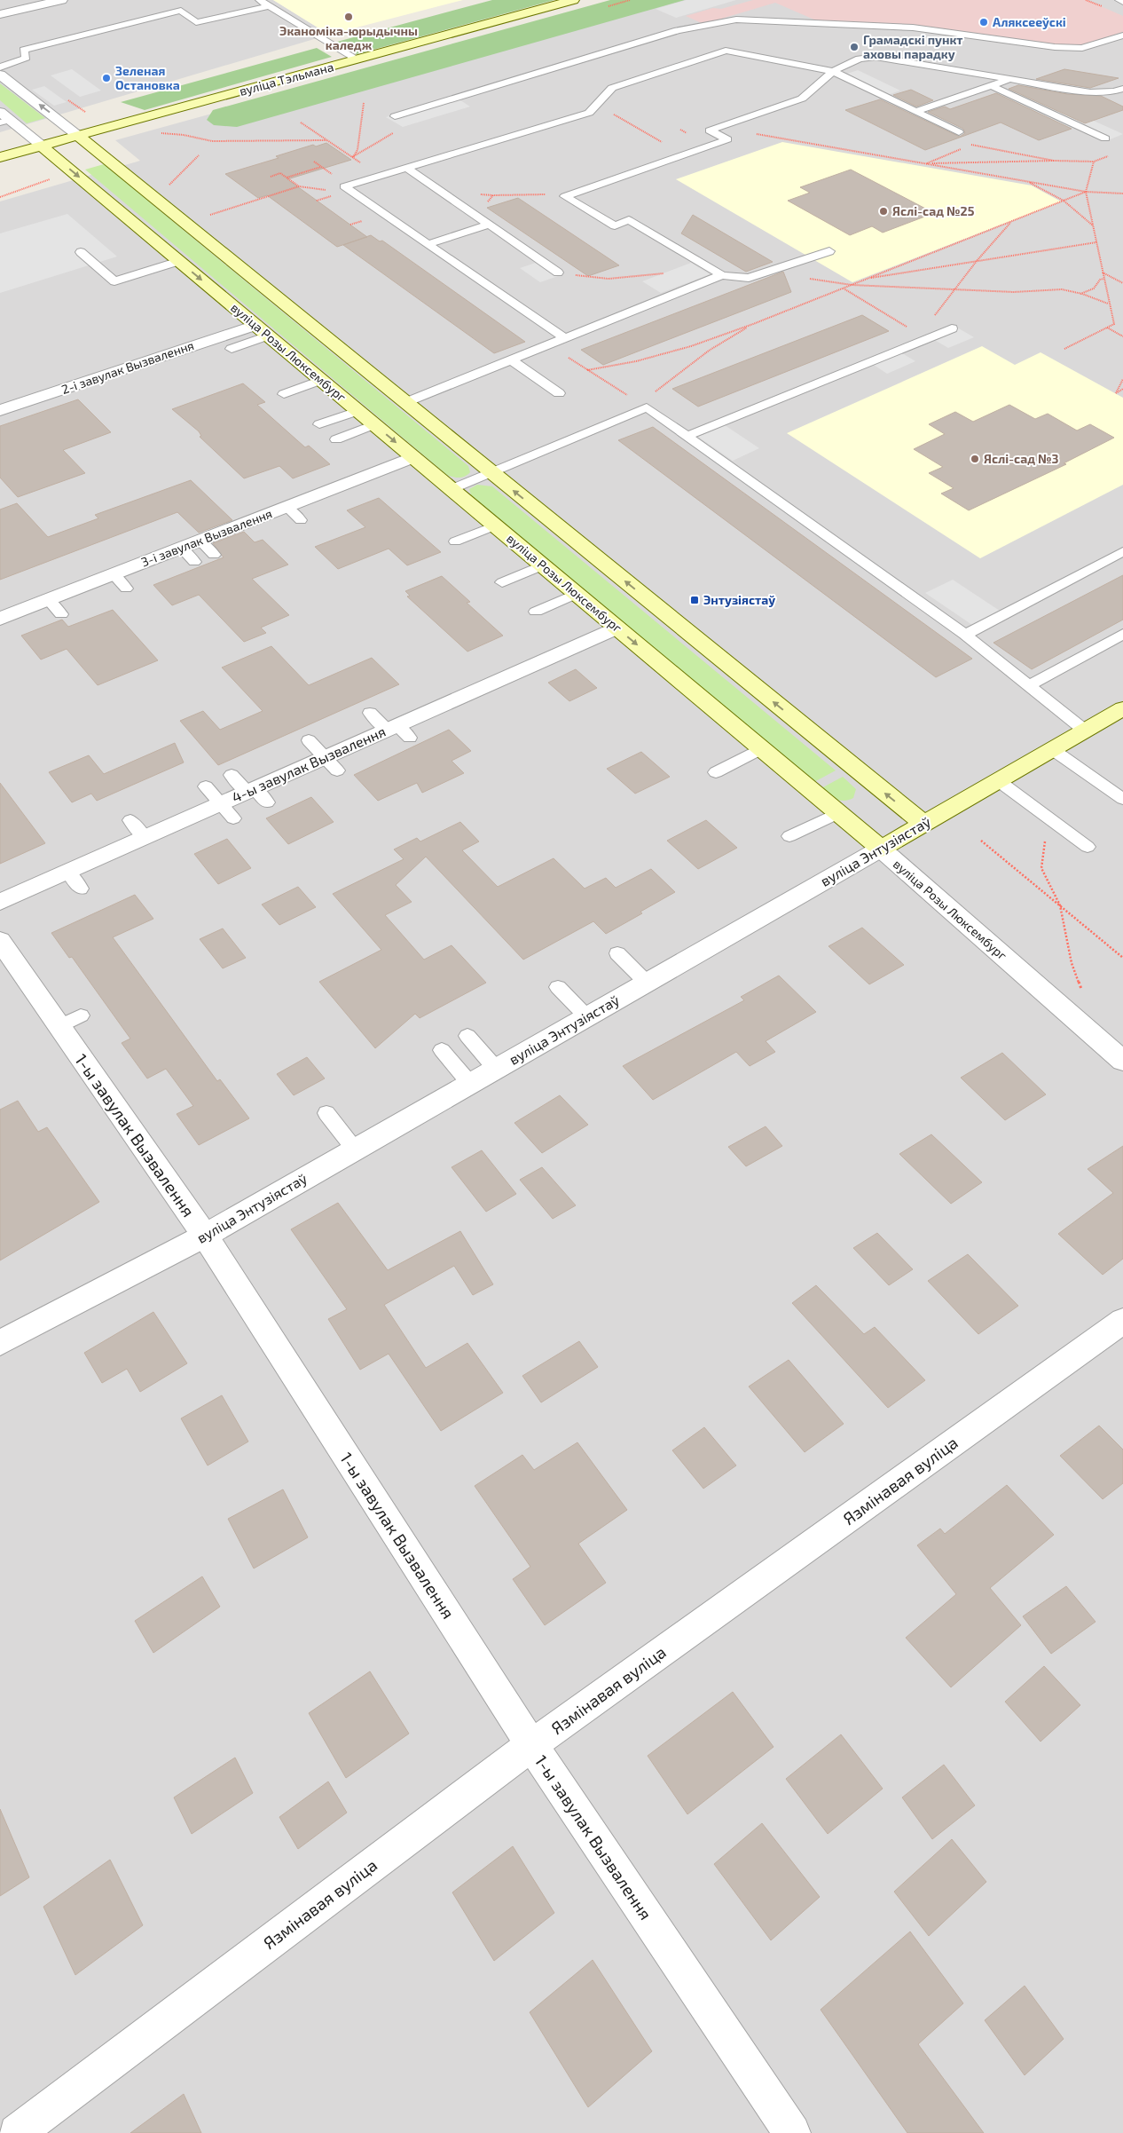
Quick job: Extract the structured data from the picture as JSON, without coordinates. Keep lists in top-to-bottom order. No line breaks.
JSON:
{"streets":{"main road":["вуліца Тэльмана","вуліца Розы Люксембург","вуліца Энтузіястаў"],"street":["2-і завулак Вызвалення","3-і завулак Вызвалення","4-ы завулак Вызвалення","1-ы завулак Вызвалення","Язмінавая вуліца"]},"crossings":[["вуліца Тэльмана","вуліца Розы Люксембург"],["вуліца Розы Люксембург","2-і завулак Вызвалення"],["вуліца Розы Люксембург","3-і завулак Вызвалення"],["вуліца Розы Люксембург","4-ы завулак Вызвалення"],["вуліца Розы Люксембург","вуліца Энтузіястаў"],["вуліца Энтузіястаў","1-ы завулак Вызвалення"],["1-ы завулак Вызвалення","Язмінавая вуліца"]],"one_way":["вуліца Розы Люксембург"],"places":{"other":["Эканоміка-юрыдычны каледж","Аляксееўскі","Грамадскі пункт аховы парадку","Зеленая Остановка","Яслі-сад №25","Яслі-сад №3"],"transit":["Энтузіястаў"]}}
